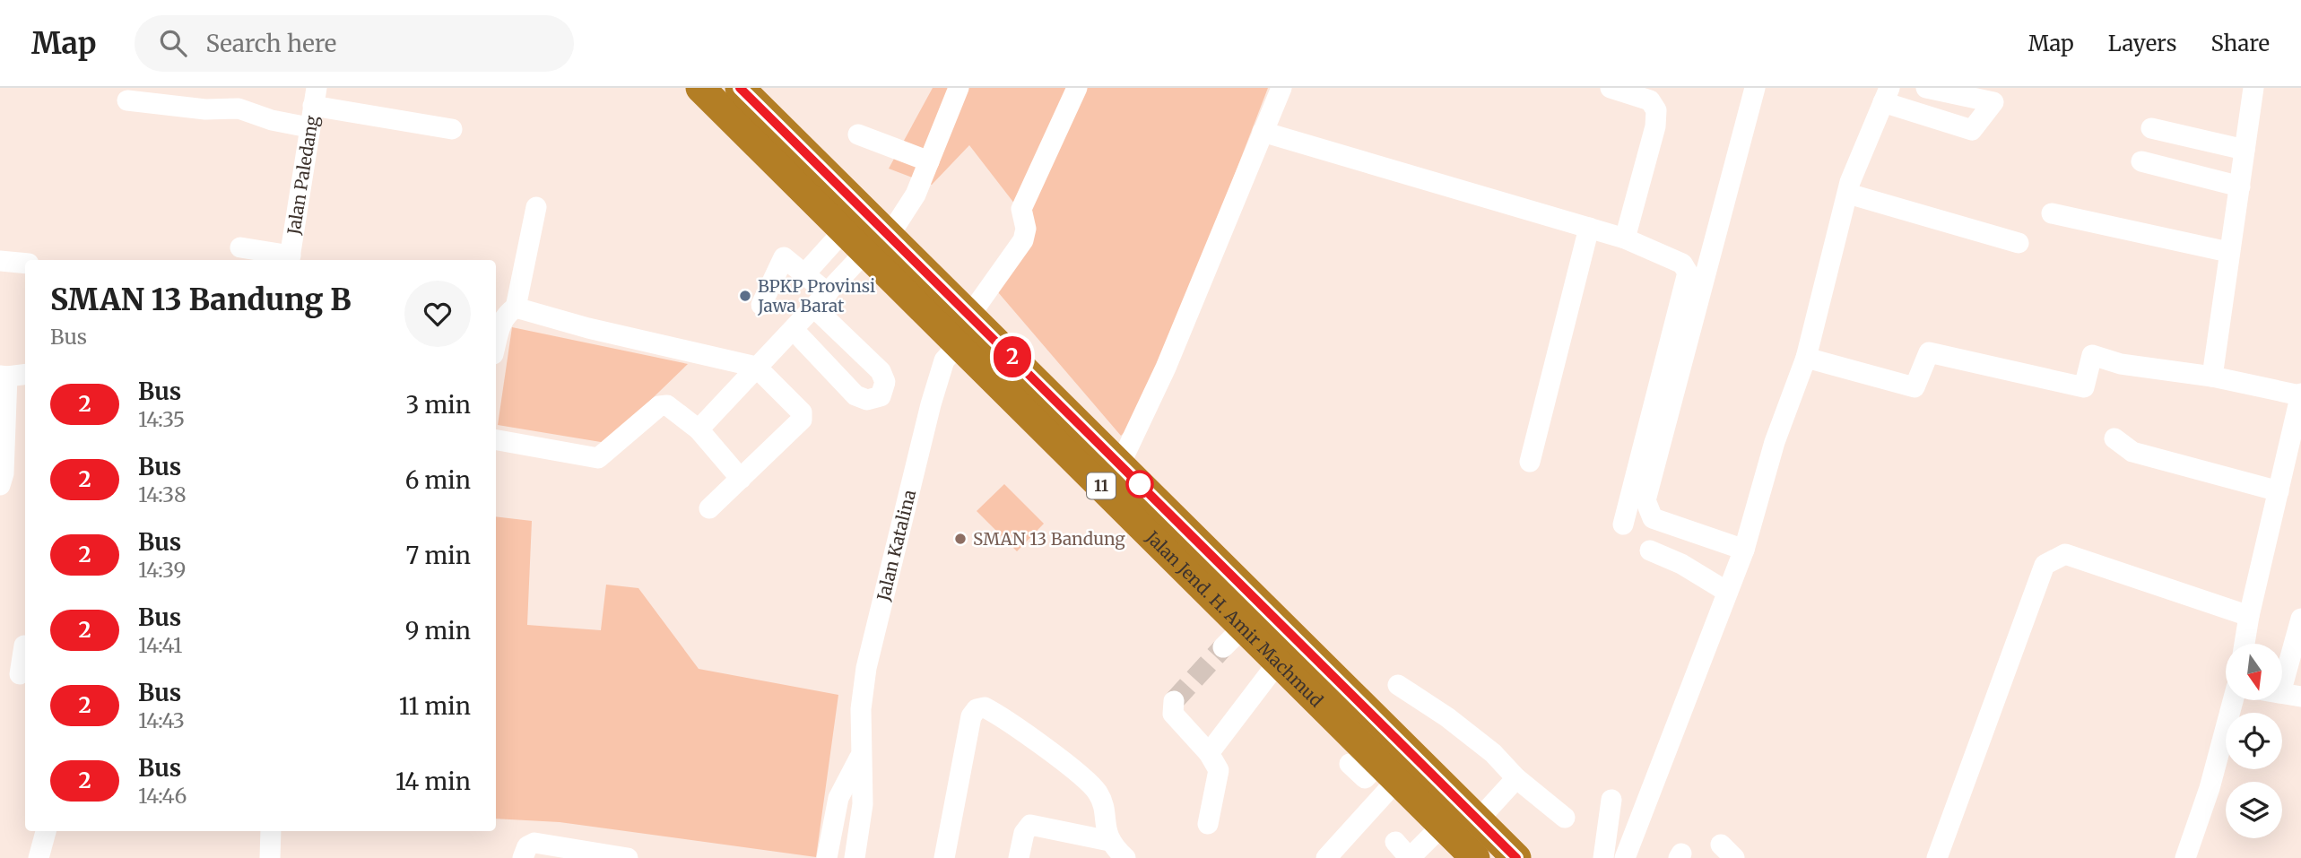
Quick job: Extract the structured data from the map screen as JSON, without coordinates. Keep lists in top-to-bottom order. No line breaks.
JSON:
{"streets":{"highway":["11","Jalan Jend. H. Amir Machmud"],"street":["Jalan Paledang","Jalan Katalina"]},"crossings":[["Jalan Katalina","Jalan Jend. H. Amir Machmud"]],"places":["BPKP Provinsi Jawa Barat","SMAN 13 Bandung"],"lines":["bus line 2"],"north":"bottom","page":{"header":"Map","search":"Search here","nav":["Map","Layers","Share"],"on_map":"2","heading":["SMAN 13 Bandung B","Bus"],"list":[{"mark":"2","name":"Bus","note":"14:35","value":"3 min"},{"mark":"2","name":"Bus","note":"14:38","value":"6 min"},{"mark":"2","name":"Bus","note":"14:39","value":"7 min"},{"mark":"2","name":"Bus","note":"14:41","value":"9 min"},{"mark":"2","name":"Bus","note":"14:43","value":"11 min"},{"mark":"2","name":"Bus","note":"14:46","value":"14 min"}]}}
